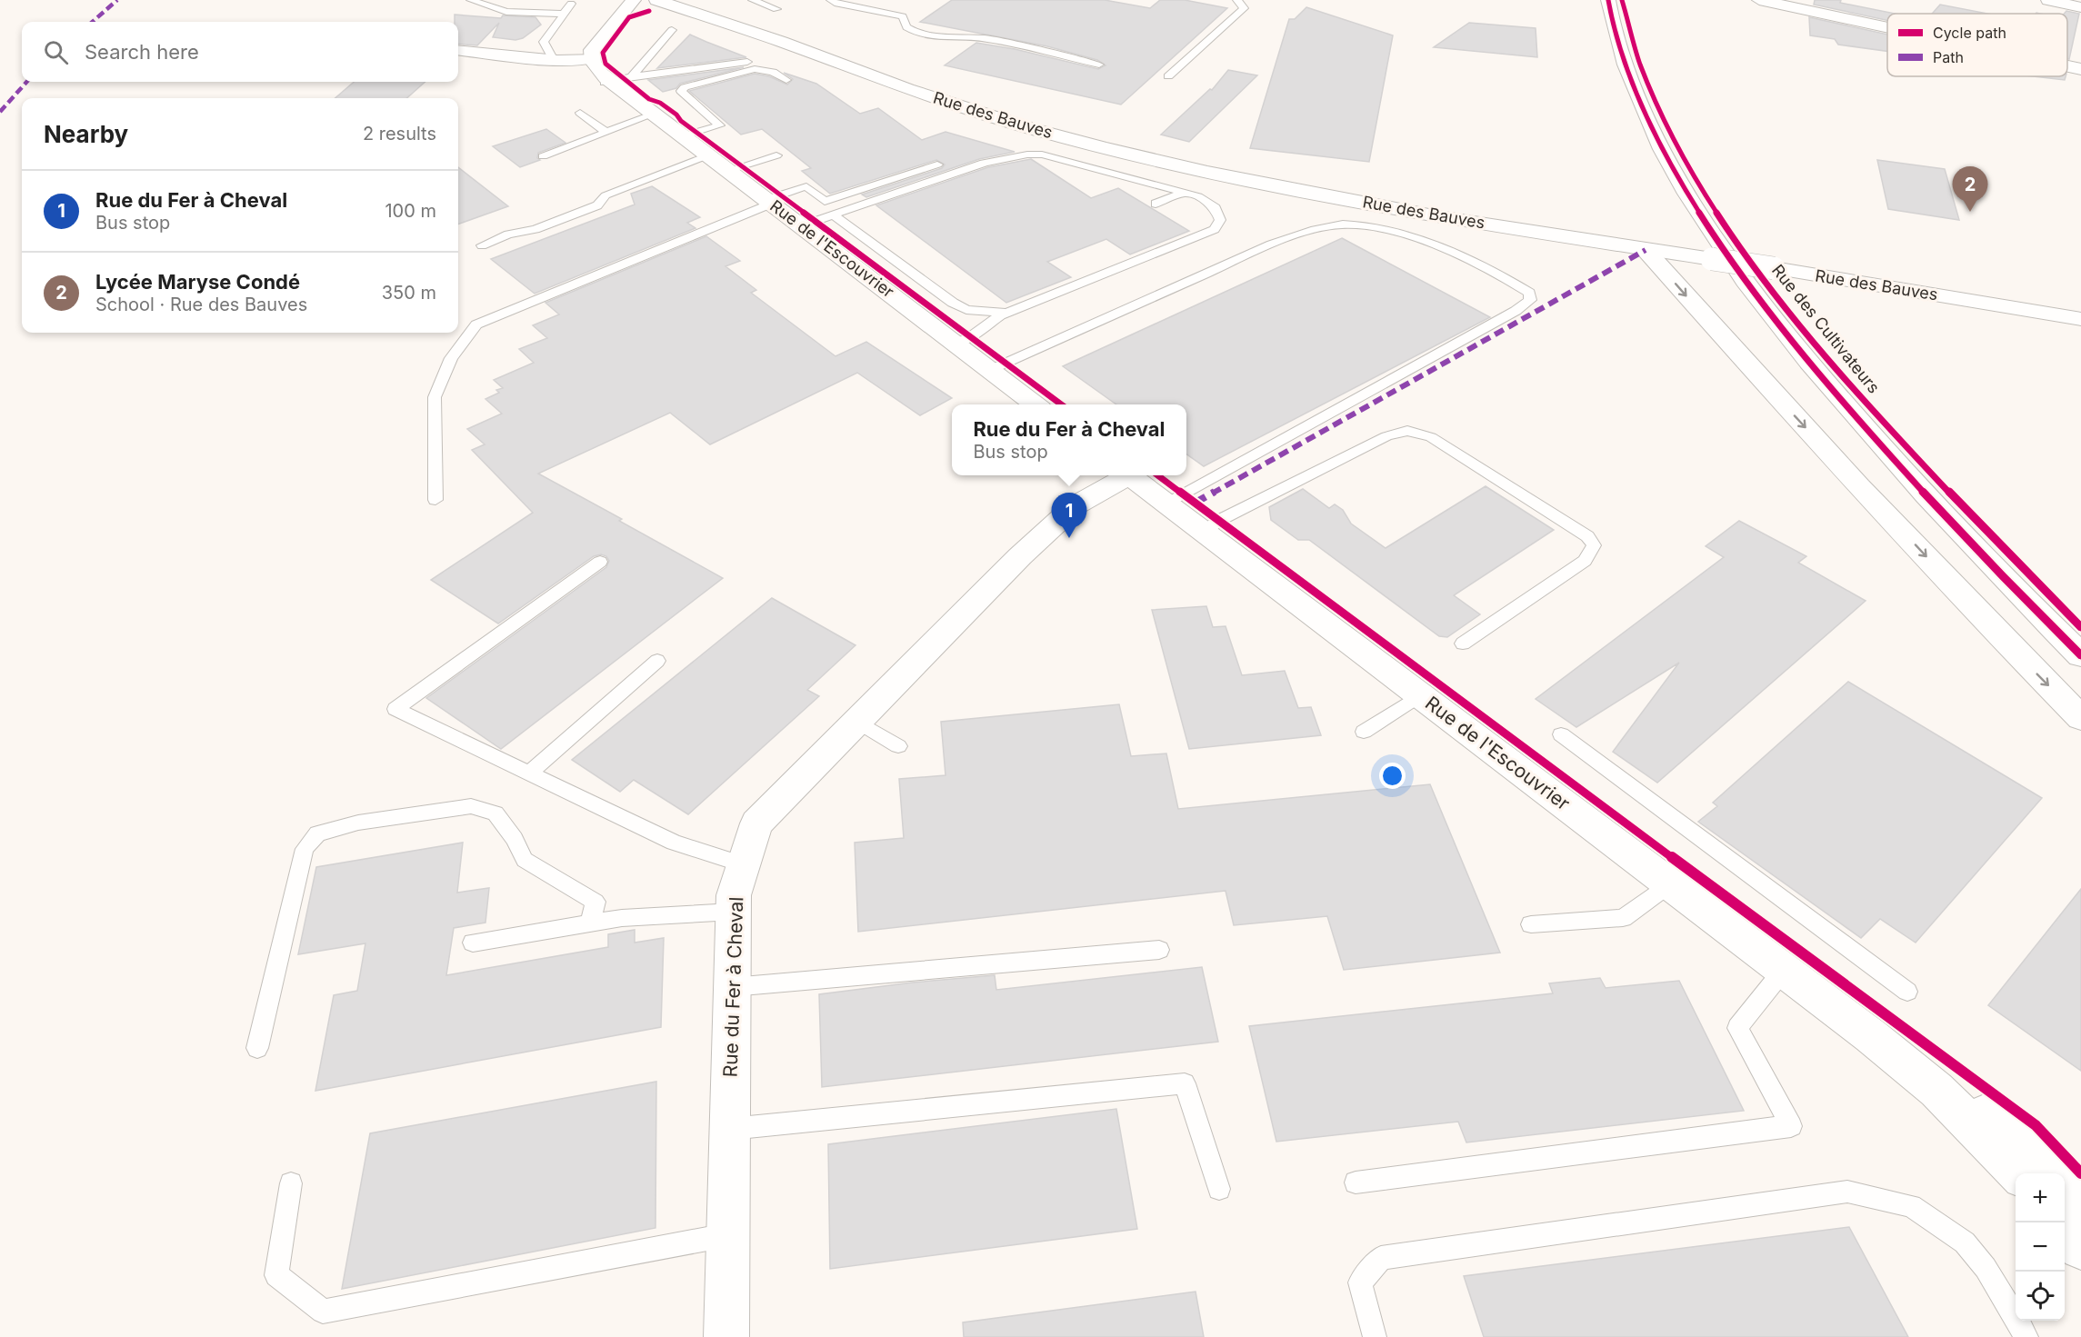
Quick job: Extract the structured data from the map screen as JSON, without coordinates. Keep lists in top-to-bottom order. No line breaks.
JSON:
{"streets":{"street":["Rue des Bauves","Rue de l'Escouvrier","Rue des Cultivateurs","Rue du Fer à Cheval"]},"legend":["Cycle path","Path"],"page":{"search":"Search here","heading":["Nearby","2 results"],"pins":["2","1"],"list":[{"mark":"1","name":"Rue du Fer à Cheval","note":"Bus stop","value":"100 m"},{"mark":"2","name":"Lycée Maryse Condé","note":"School · Rue des Bauves","value":"350 m"}],"popup":["Rue du Fer à Cheval","Bus stop"],"map_buttons":["+","−"]}}
